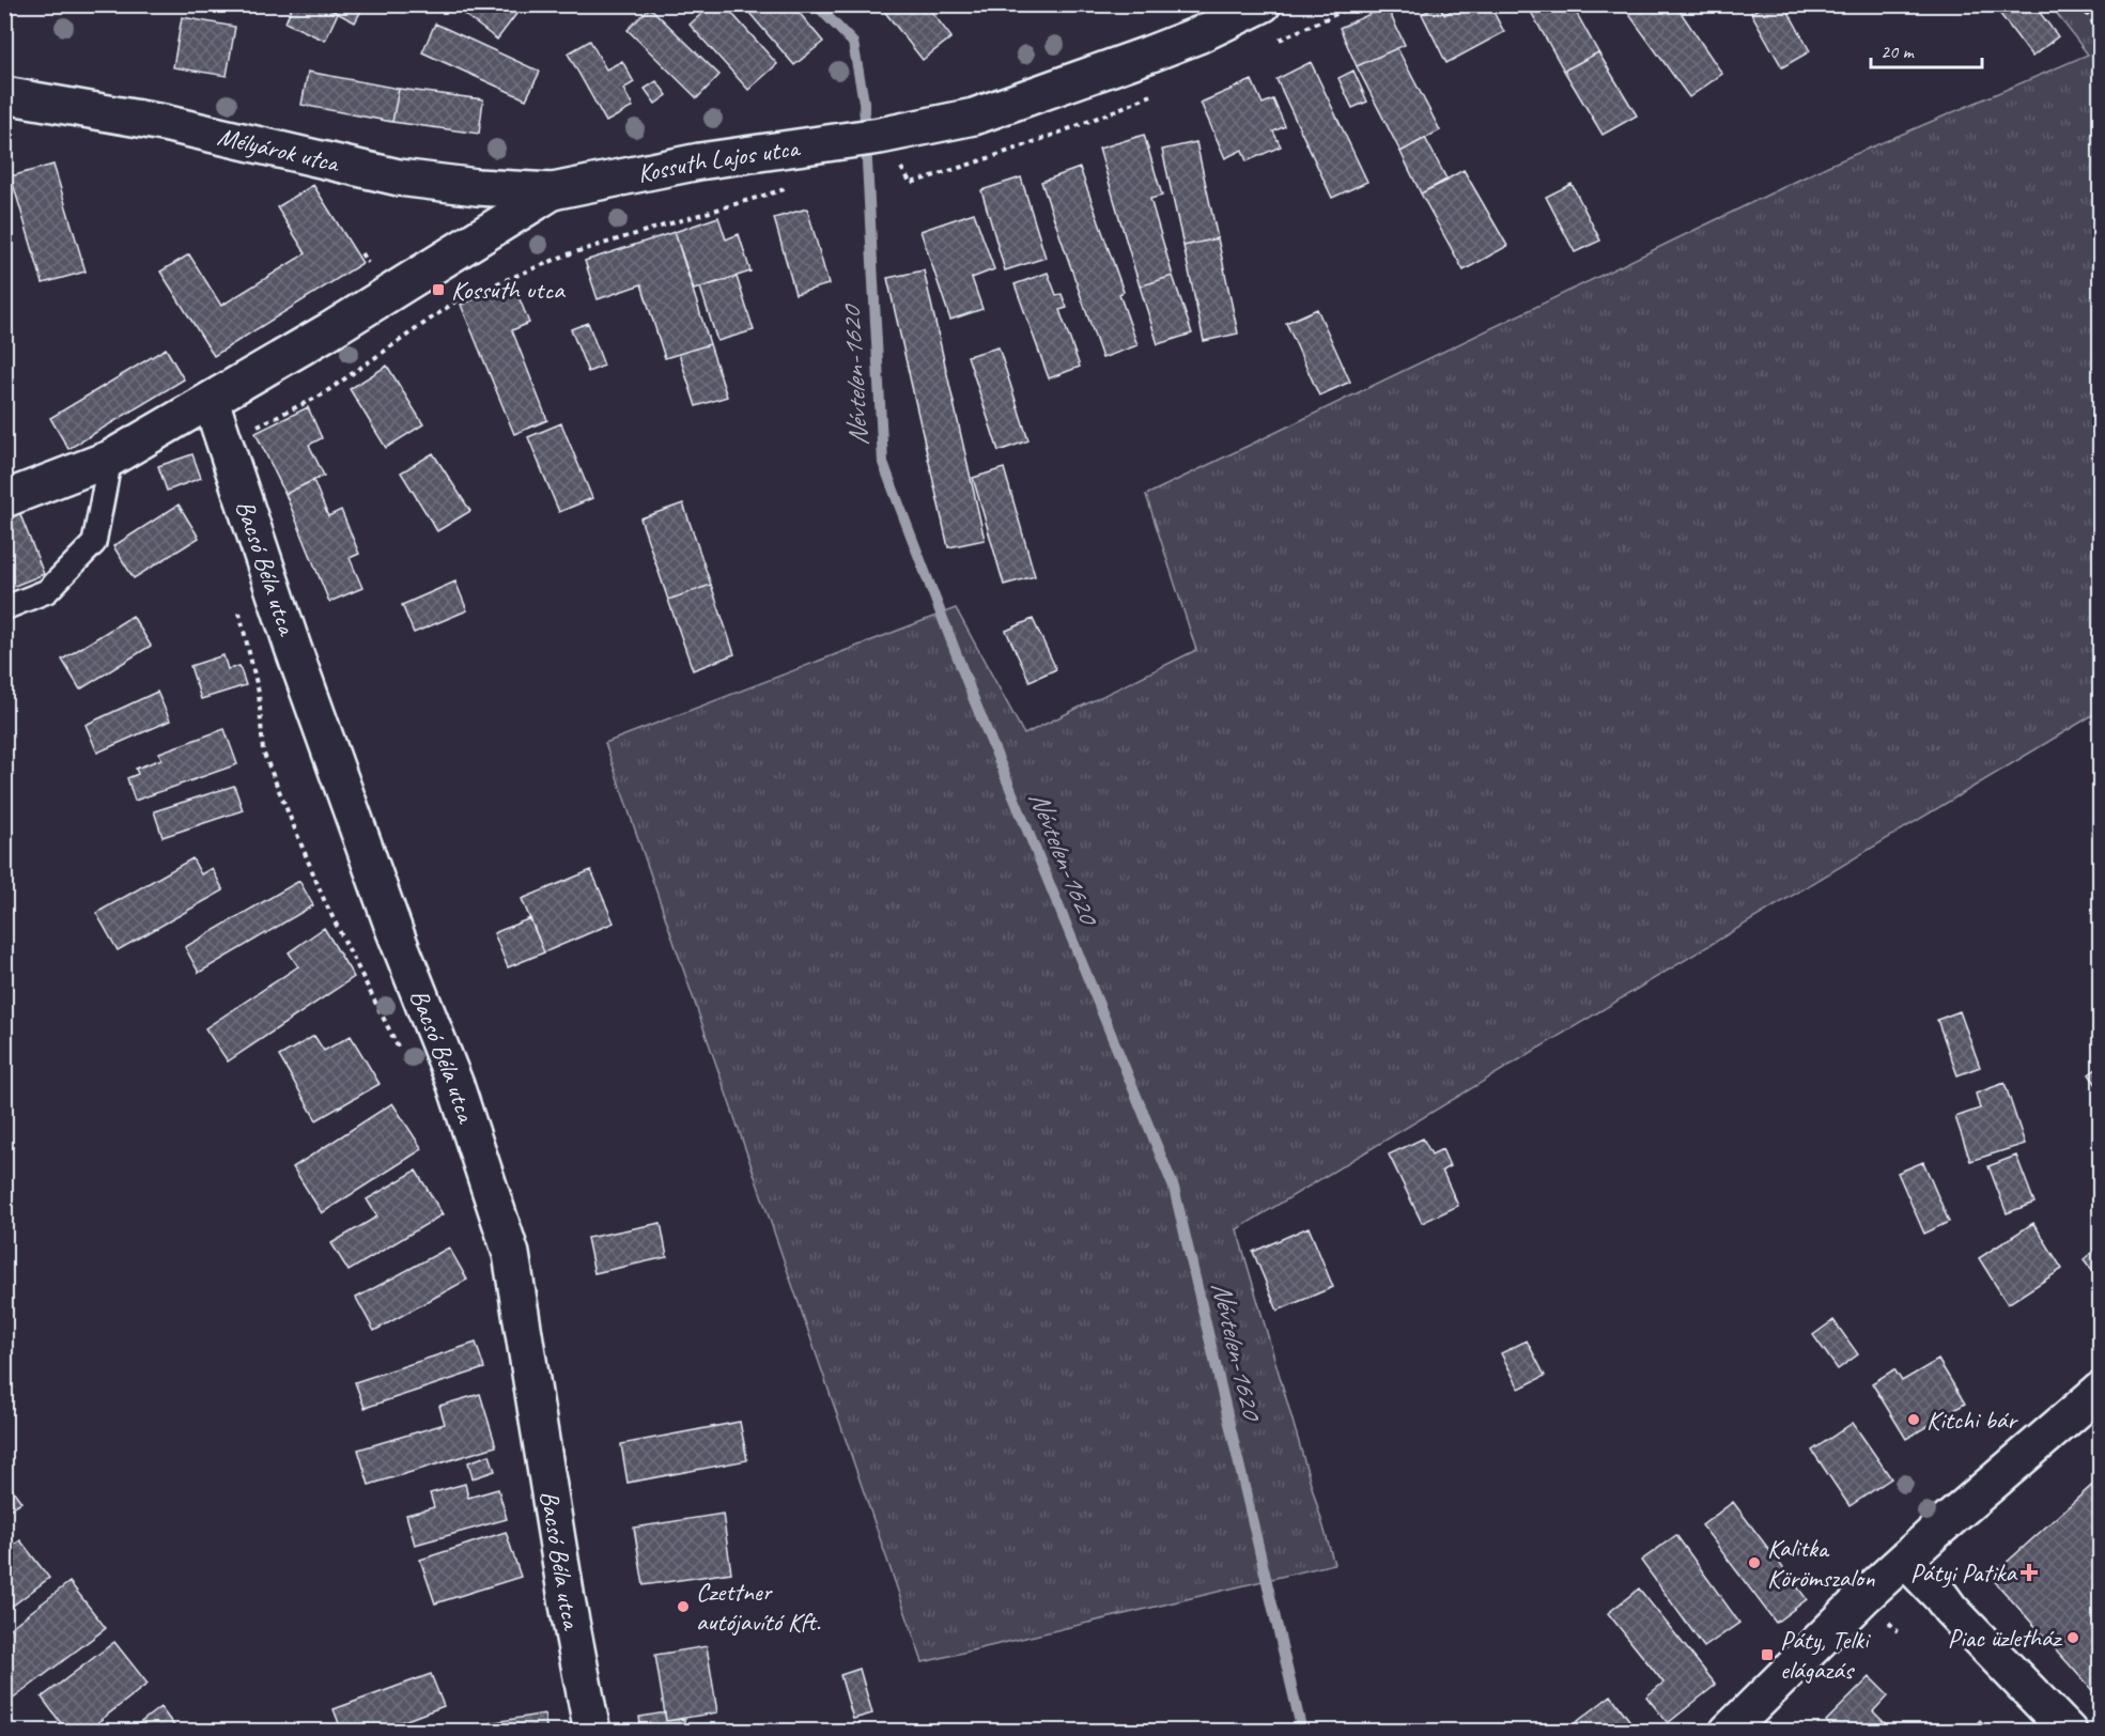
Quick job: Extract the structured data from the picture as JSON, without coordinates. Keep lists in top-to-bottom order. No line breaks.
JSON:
{"streets":{"street":["Mélyárok utca","Kossuth Lajos utca","Bacsó Béla utca"]},"crossings":[["Mélyárok utca","Kossuth Lajos utca"],["Kossuth Lajos utca","Bacsó Béla utca"]],"water":["Névtelen-1620"],"places":{"transit":["Kossuth utca","Páty, Telki elágazás"],"other":["Kitchi bár","Kalitka Körömszalon","Czettner autójavító Kft.","Piac üzletház"],"health":["Pátyi Patika"]},"scale_bar":"20 m"}
